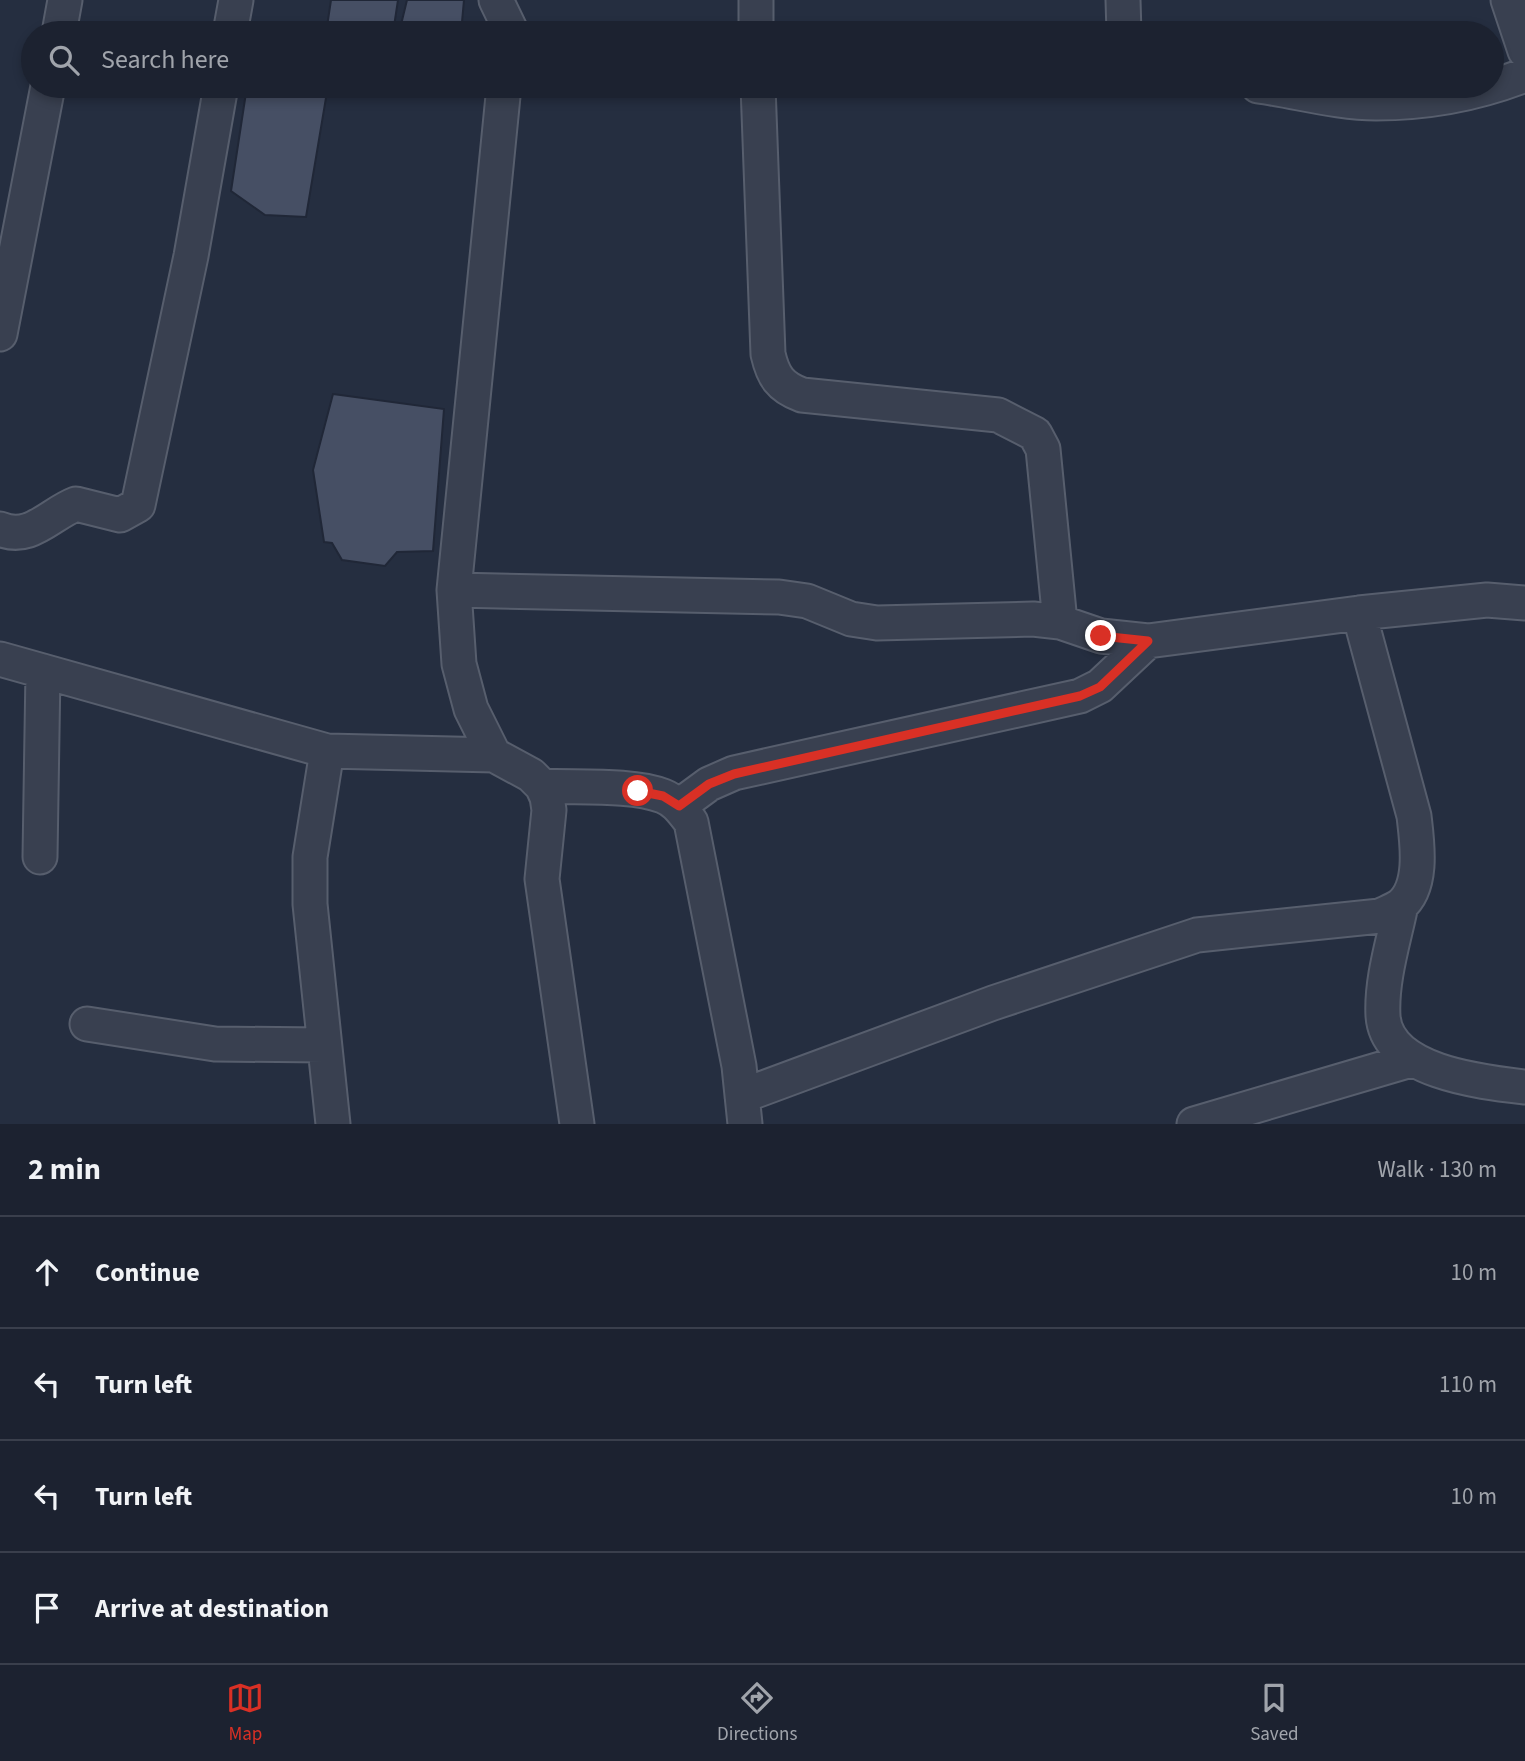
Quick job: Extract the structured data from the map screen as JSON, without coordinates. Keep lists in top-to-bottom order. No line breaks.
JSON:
{"page":{"search":"Search here","heading":["2 min","Walk · 130 m"],"list":[["Continue","10 m"],["Turn left","110 m"],["Turn left","10 m"],"Arrive at destination"],"nav":["Map","Directions","Saved"]}}
